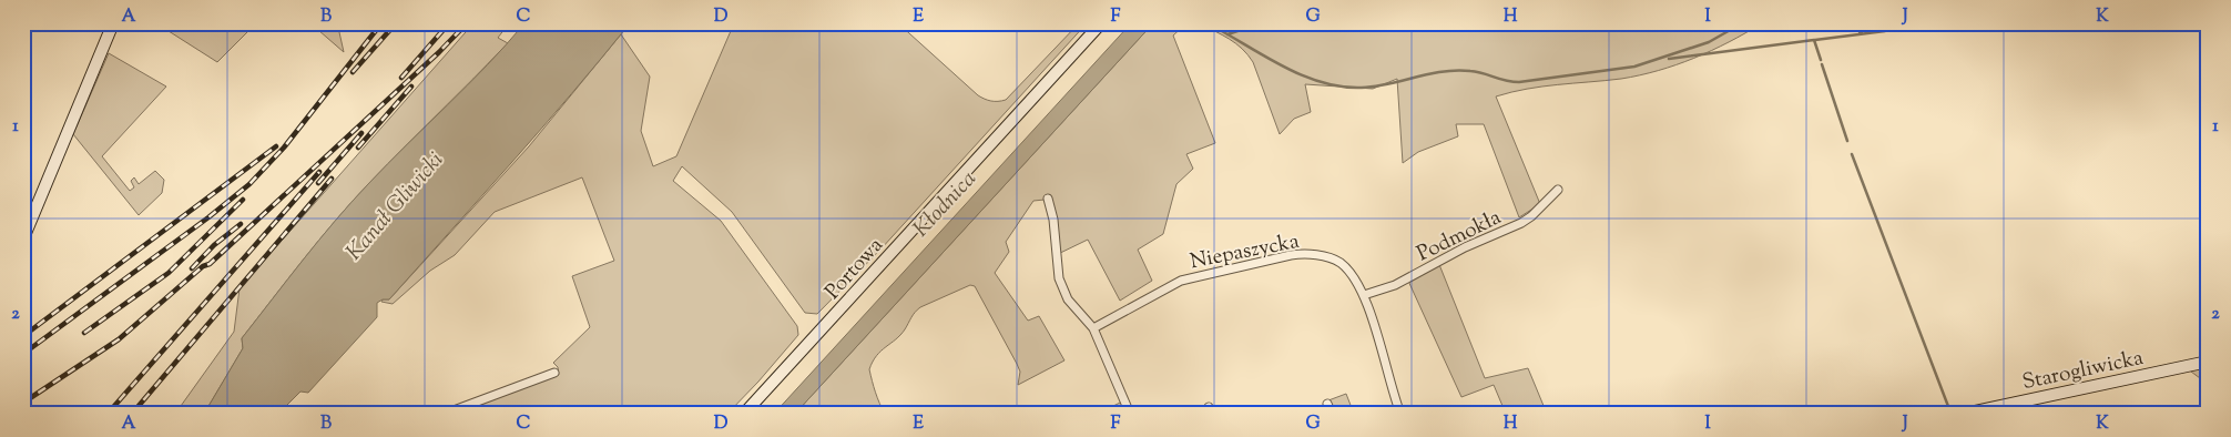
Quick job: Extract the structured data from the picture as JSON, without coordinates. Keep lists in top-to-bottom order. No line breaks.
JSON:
{"streets":{"street":["Podmokła","Niepaszycka","Portowa","Starogliwicka"]},"crossings":[["Podmokła","Niepaszycka"]],"water":["Kłodnica","Kanał Gliwicki"],"grid":{"columns":["A","B","C","D","E","F","G","H","I","J","K"],"rows":["1","2"]}}
